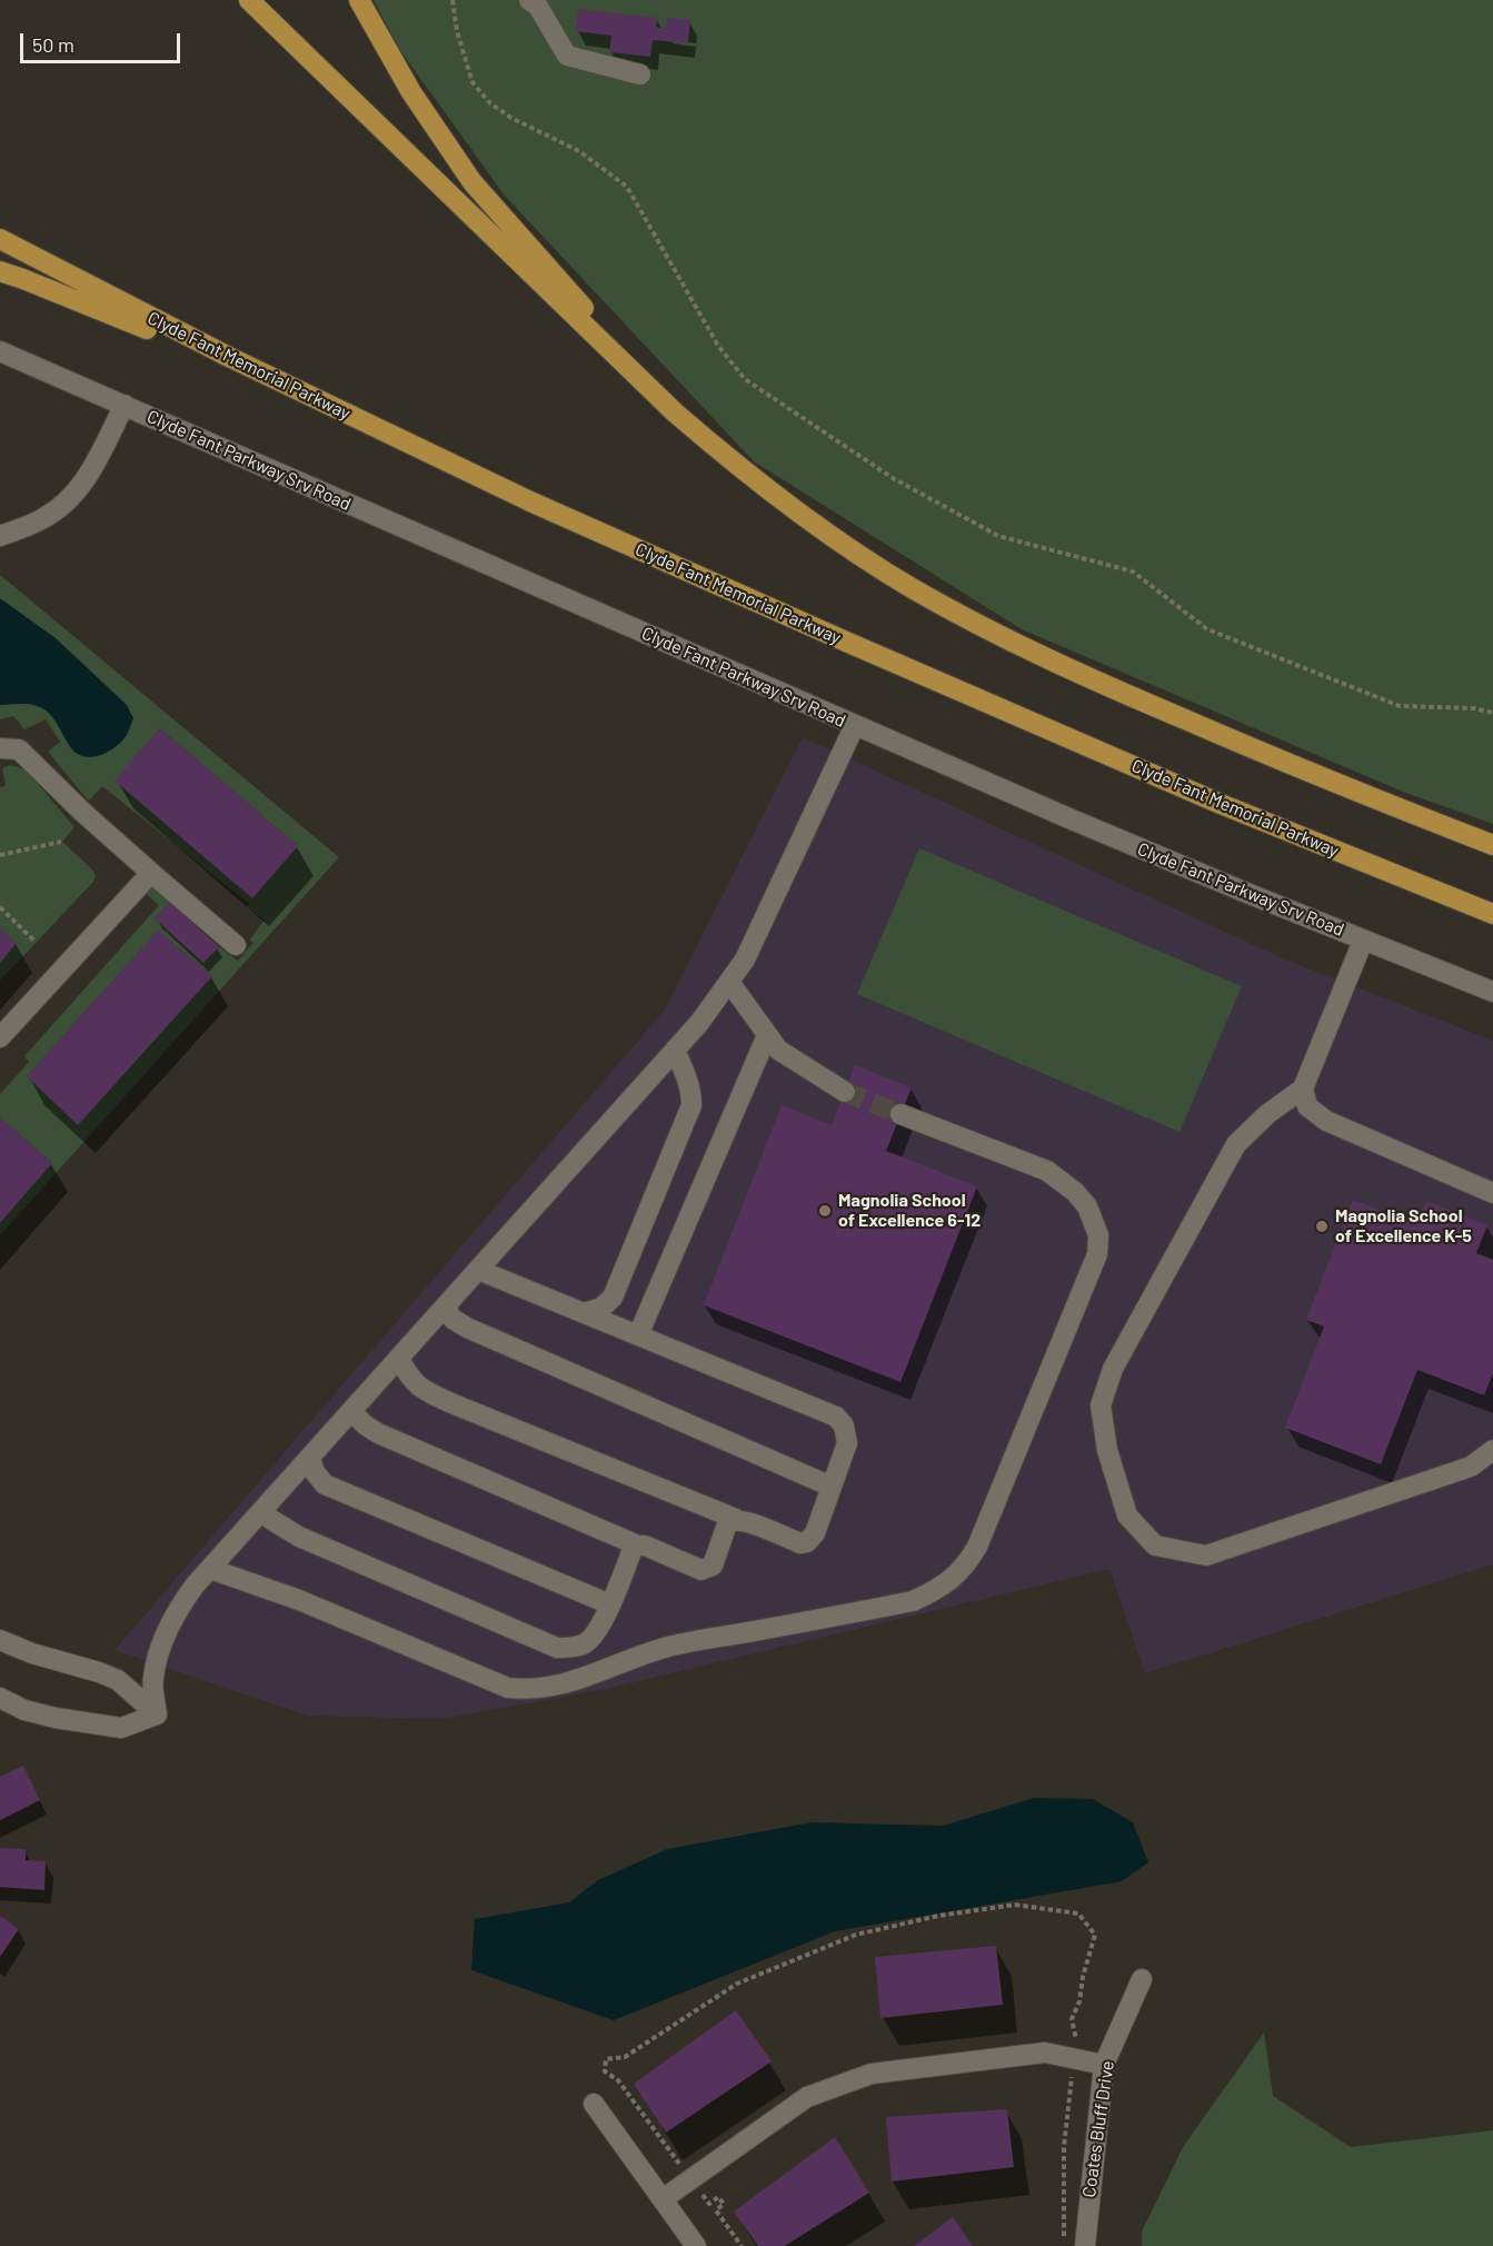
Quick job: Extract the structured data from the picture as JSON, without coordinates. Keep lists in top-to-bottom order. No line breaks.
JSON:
{"streets":{"main road":["Clyde Fant Memorial Parkway"],"street":["Clyde Fant Parkway Srv Road","Coates Bluff Drive"]},"places":["Magnolia School of Excellence 6-12","Magnolia School of Excellence K-5"],"scale_bar":"50 m"}
